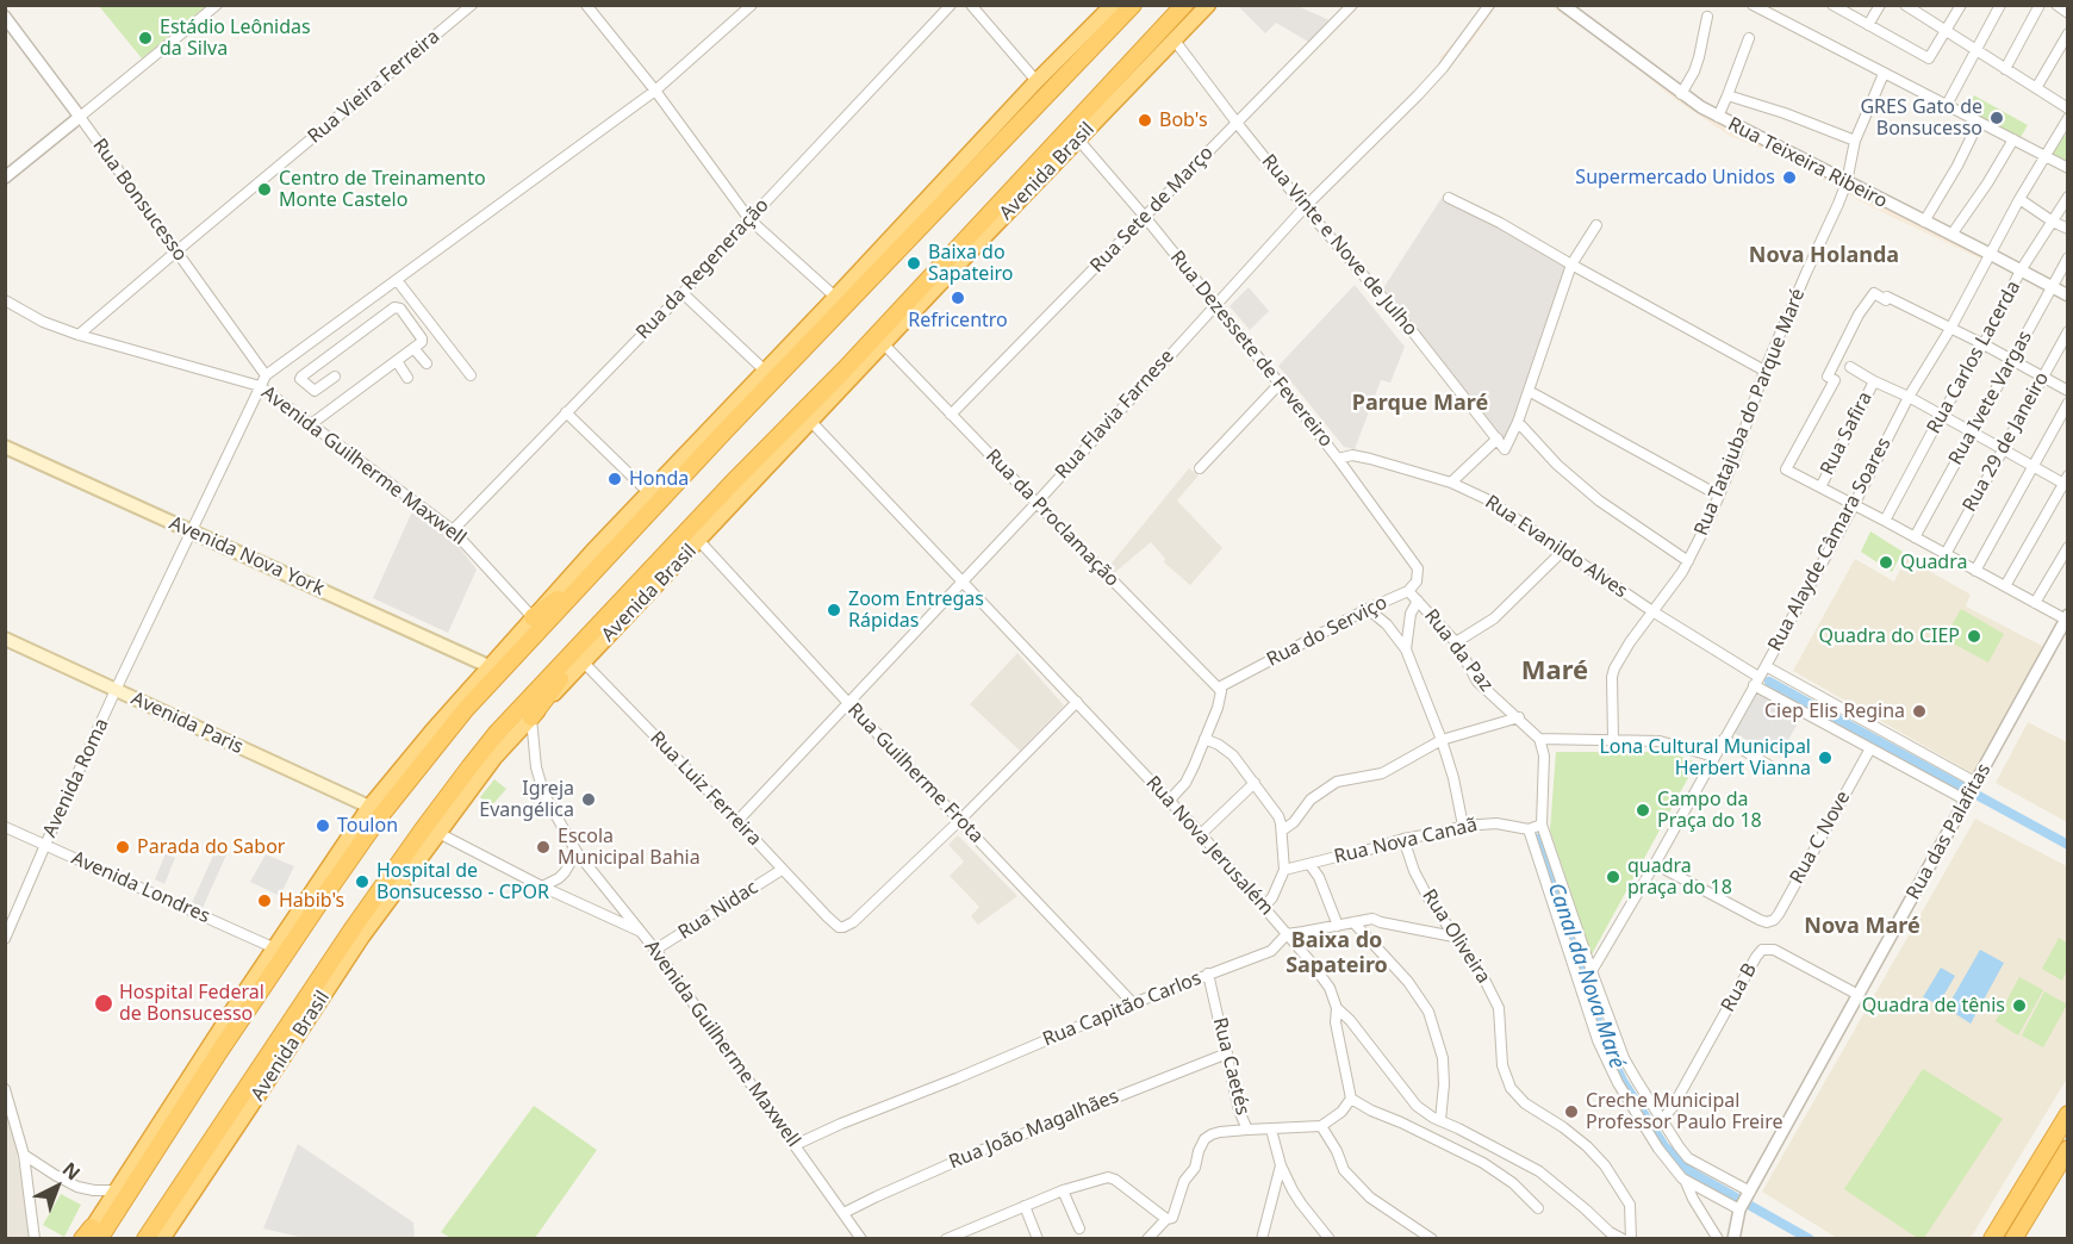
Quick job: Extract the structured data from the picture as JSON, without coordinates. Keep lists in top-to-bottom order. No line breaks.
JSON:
{"streets":{"highway":["Avenida Brasil"],"main road":["Avenida Nova York","Avenida Paris"],"street":["Rua Vieira Ferreira","Rua Teixeira Ribeiro","Rua Bonsucesso","Rua Sete de Março","Rua Vinte e Nove de Julho","Rua da Regeneração","Rua Dezessete de Fevereiro","Rua Carlos Lacerda","Rua Ivete Vargas","Rua Tatajuba do Parque Maré","Rua Flavia Farnese","Rua Safira","Rua 29 de Janeiro","Avenida Guilherme Maxwell","Rua da Proclamação","Rua Alayde Câmara Soares","Rua Evanildo Alves","Rua do Serviço","Rua da Paz","Rua Guilherme Frota","Avenida Roma","Rua Luiz Ferreira","Rua das Palafitas","Rua C Nove","Rua Nova Canaã","Rua Nova Jerusalém","Avenida Londres","Rua Nidac","Rua Oliveira","Rua B","Rua Capitão Carlos","Rua Caetés","Rua João Magalhães"]},"crossings":[["Rua Vieira Ferreira","Rua Bonsucesso"],["Rua Vieira Ferreira","Avenida Guilherme Maxwell"],["Rua Teixeira Ribeiro","Rua Carlos Lacerda"],["Rua Teixeira Ribeiro","Rua Ivete Vargas"],["Rua Teixeira Ribeiro","Rua Tatajuba do Parque Maré"],["Rua Teixeira Ribeiro","Rua Alayde Câmara Soares"],["Avenida Brasil","Rua Vinte e Nove de Julho"],["Avenida Brasil","Rua Dezessete de Fevereiro"],["Avenida Brasil","Avenida Guilherme Maxwell"],["Avenida Brasil","Rua da Proclamação"],["Avenida Brasil","Rua Guilherme Frota"],["Avenida Brasil","Rua Luiz Ferreira"],["Avenida Brasil","Rua Nova Jerusalém"],["Rua Sete de Março","Rua Vinte e Nove de Julho"],["Rua Sete de Março","Rua Dezessete de Fevereiro"],["Rua Sete de Março","Rua da Proclamação"],["Rua Vinte e Nove de Julho","Rua Flavia Farnese"],["Rua da Regeneração","Avenida Guilherme Maxwell"],["Rua Dezessete de Fevereiro","Rua Flavia Farnese"],["Rua Dezessete de Fevereiro","Rua Evanildo Alves"],["Rua Dezessete de Fevereiro","Rua do Serviço"],["Rua Tatajuba do Parque Maré","Rua Evanildo Alves"],["Rua Flavia Farnese","Rua da Proclamação"],["Rua Flavia Farnese","Rua Guilherme Frota"],["Rua Flavia Farnese","Rua Luiz Ferreira"],["Rua Flavia Farnese","Rua Nova Jerusalém"],["Avenida Guilherme Maxwell","Avenida Roma"],["Avenida Guilherme Maxwell","Rua Nidac"],["Avenida Guilherme Maxwell","Rua Capitão Carlos"],["Avenida Guilherme Maxwell","Rua João Magalhães"],["Rua da Proclamação","Rua do Serviço"],["Rua Alayde Câmara Soares","Rua Evanildo Alves"],["Rua Alayde Câmara Soares","Rua C Nove"],["Rua Evanildo Alves","Rua das Palafitas"],["Rua Evanildo Alves","Rua C Nove"],["Avenida Nova York","Avenida Roma"],["Rua do Serviço","Rua da Paz"],["Avenida Paris","Avenida Roma"],["Rua Guilherme Frota","Rua Luiz Ferreira"],["Rua Guilherme Frota","Rua Capitão Carlos"],["Avenida Roma","Avenida Londres"],["Rua Luiz Ferreira","Rua Nidac"],["Rua das Palafitas","Rua B"],["Rua Nova Canaã","Rua Oliveira"],["Rua Nova Jerusalém","Rua Capitão Carlos"],["Rua Oliveira","Rua Capitão Carlos"],["Rua Capitão Carlos","Rua Caetés"],["Rua Caetés","Rua João Magalhães"]],"districts":["Nova Holanda","Parque Maré","Maré","Nova Maré","Baixa do Sapateiro"],"water":["Canal da Nova Maré"],"places":["Estádio Leônidas da Silva","GRES Gato de Bonsucesso","Bob's","Supermercado Unidos","Centro de Treinamento Monte Castelo","Baixa do Sapateiro","Refricentro","Honda","Quadra","Zoom Entregas Rápidas","Quadra do CIEP","Ciep Elis Regina","Lona Cultural Municipal Herbert Vianna","Igreja Evangélica","Campo da Praça do 18","Toulon","Parada do Sabor","Escola Municipal Bahia","quadra praça do 18","Hospital de Bonsucesso - CPOR","Habib's","Hospital Federal de Bonsucesso","Quadra de tênis","Creche Municipal Professor Paulo Freire"],"north":"top right"}
